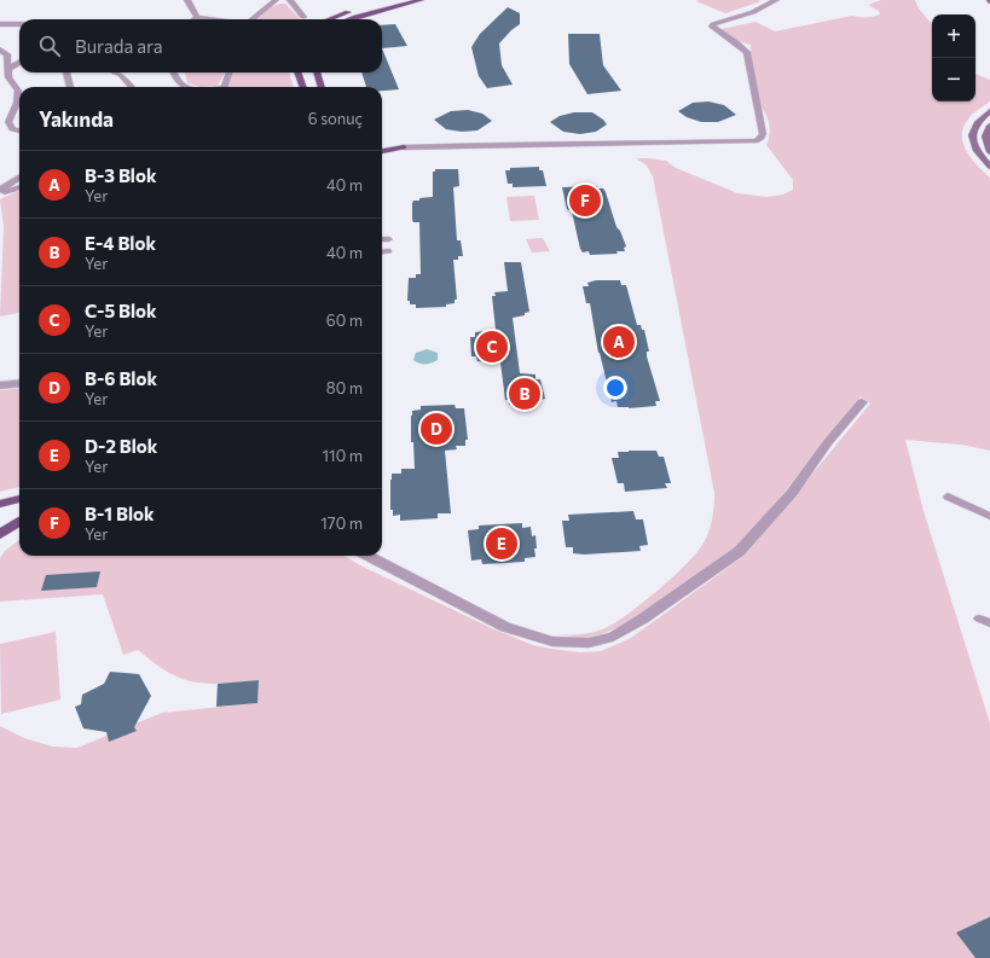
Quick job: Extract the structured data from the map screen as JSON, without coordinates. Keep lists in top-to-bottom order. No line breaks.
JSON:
{"page":{"map_buttons":["+","−"],"search":"Burada ara","heading":["Yakında","6 sonuç"],"list":[{"mark":"A","name":"B-3 Blok","note":"Yer","value":"40 m"},{"mark":"B","name":"E-4 Blok","note":"Yer","value":"40 m"},{"mark":"C","name":"C-5 Blok","note":"Yer","value":"60 m"},{"mark":"D","name":"B-6 Blok","note":"Yer","value":"80 m"},{"mark":"E","name":"D-2 Blok","note":"Yer","value":"110 m"},{"mark":"F","name":"B-1 Blok","note":"Yer","value":"170 m"}],"pins":["F","A","C","B","D","E"]}}
